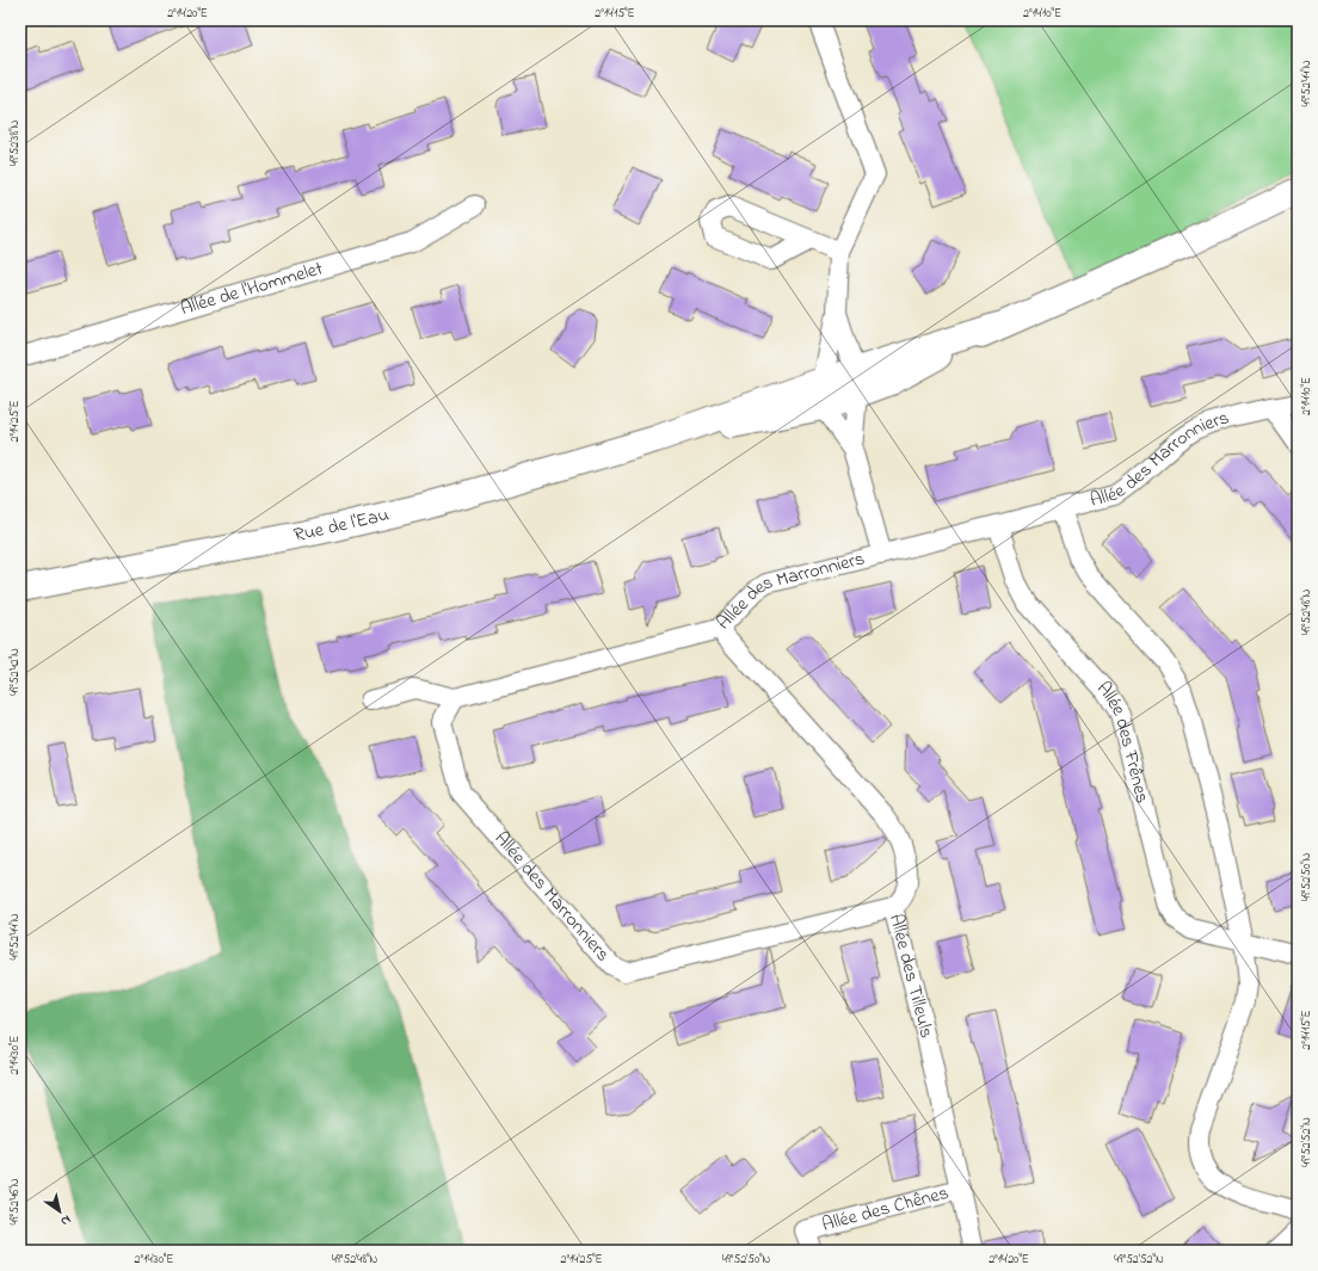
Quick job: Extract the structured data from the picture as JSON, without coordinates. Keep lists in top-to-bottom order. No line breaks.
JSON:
{"streets":{"street":["Allée de l'Hommelet","Allée des Marronniers","Rue de l'Eau","Allée des Frênes","Allée des Tilleuls","Allée des Chênes"]},"crossings":[["Allée des Marronniers","Allée des Frênes"],["Allée des Marronniers","Allée des Tilleuls"],["Allée des Tilleuls","Allée des Chênes"]],"north":"bottom right","coordinates":["2°14'20\"E","2°14'15\"E","2°14'10\"E","49°52'44\"N","49°52'38\"N","2°14'25\"E","49°52'48\"N","49°52'42\"N","49°52'50\"N","2°14'30\"E","49°52'52\"N","49°52'46\"N"]}
